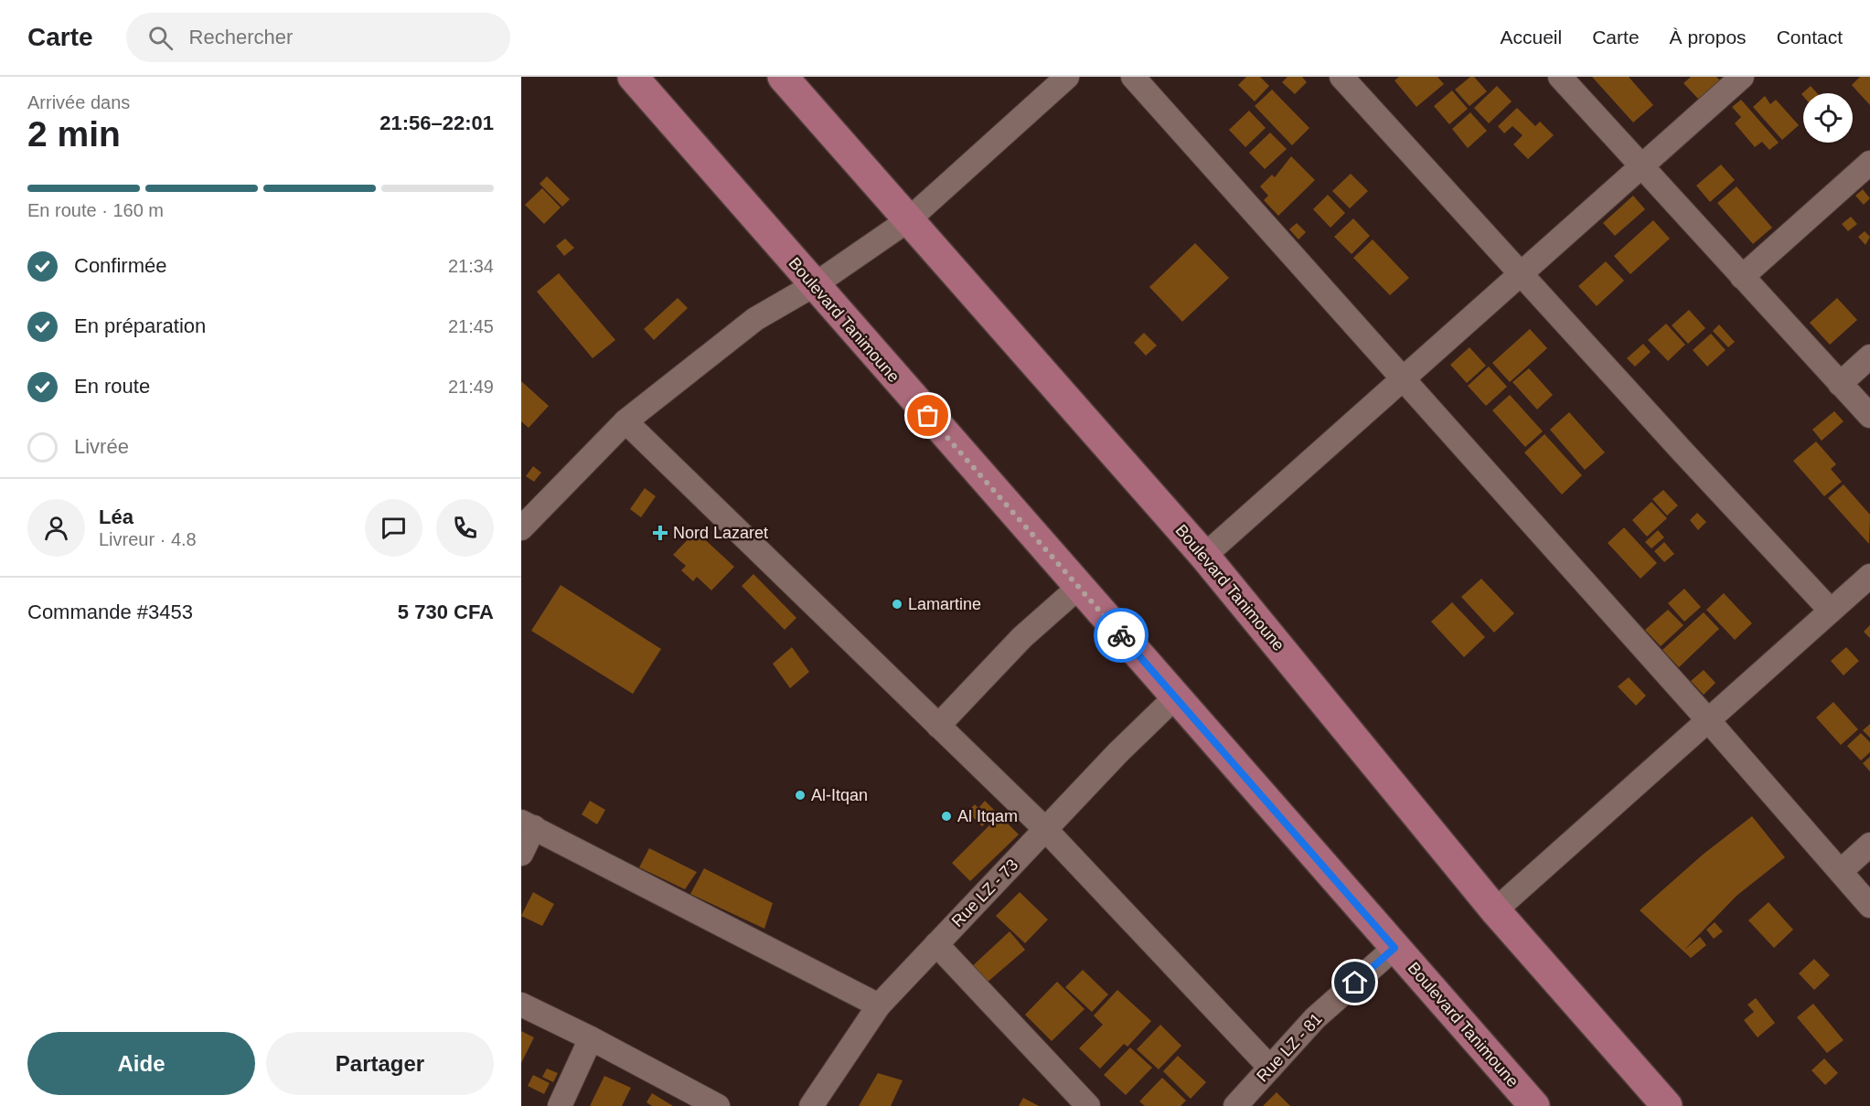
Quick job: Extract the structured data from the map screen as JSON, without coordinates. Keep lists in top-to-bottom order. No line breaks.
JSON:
{"streets":{"main road":["Boulevard Tanimoune"],"street":["Rue LZ - 73","Rue LZ - 81"]},"crossings":[["Boulevard Tanimoune","Rue LZ - 73"],["Boulevard Tanimoune","Rue LZ - 81"]],"places":{"health":["Nord Lazaret"],"other":["Lamartine","Al-Itqan","Al Itqam"]},"page":{"header":"Carte","search":"Rechercher","nav":["Accueil","Carte","À propos","Contact"],"heading":["2 min","Arrivée dans","21:56–22:01"],"panel":["Léa","Livreur · 4.8","Commande #3453","5 730 CFA"],"bar":"En route · 160 m","list":[["Confirmée","21:34"],["En préparation","21:45"],["En route","21:49"],"Livrée"],"buttons":["Aide","Partager"]}}
